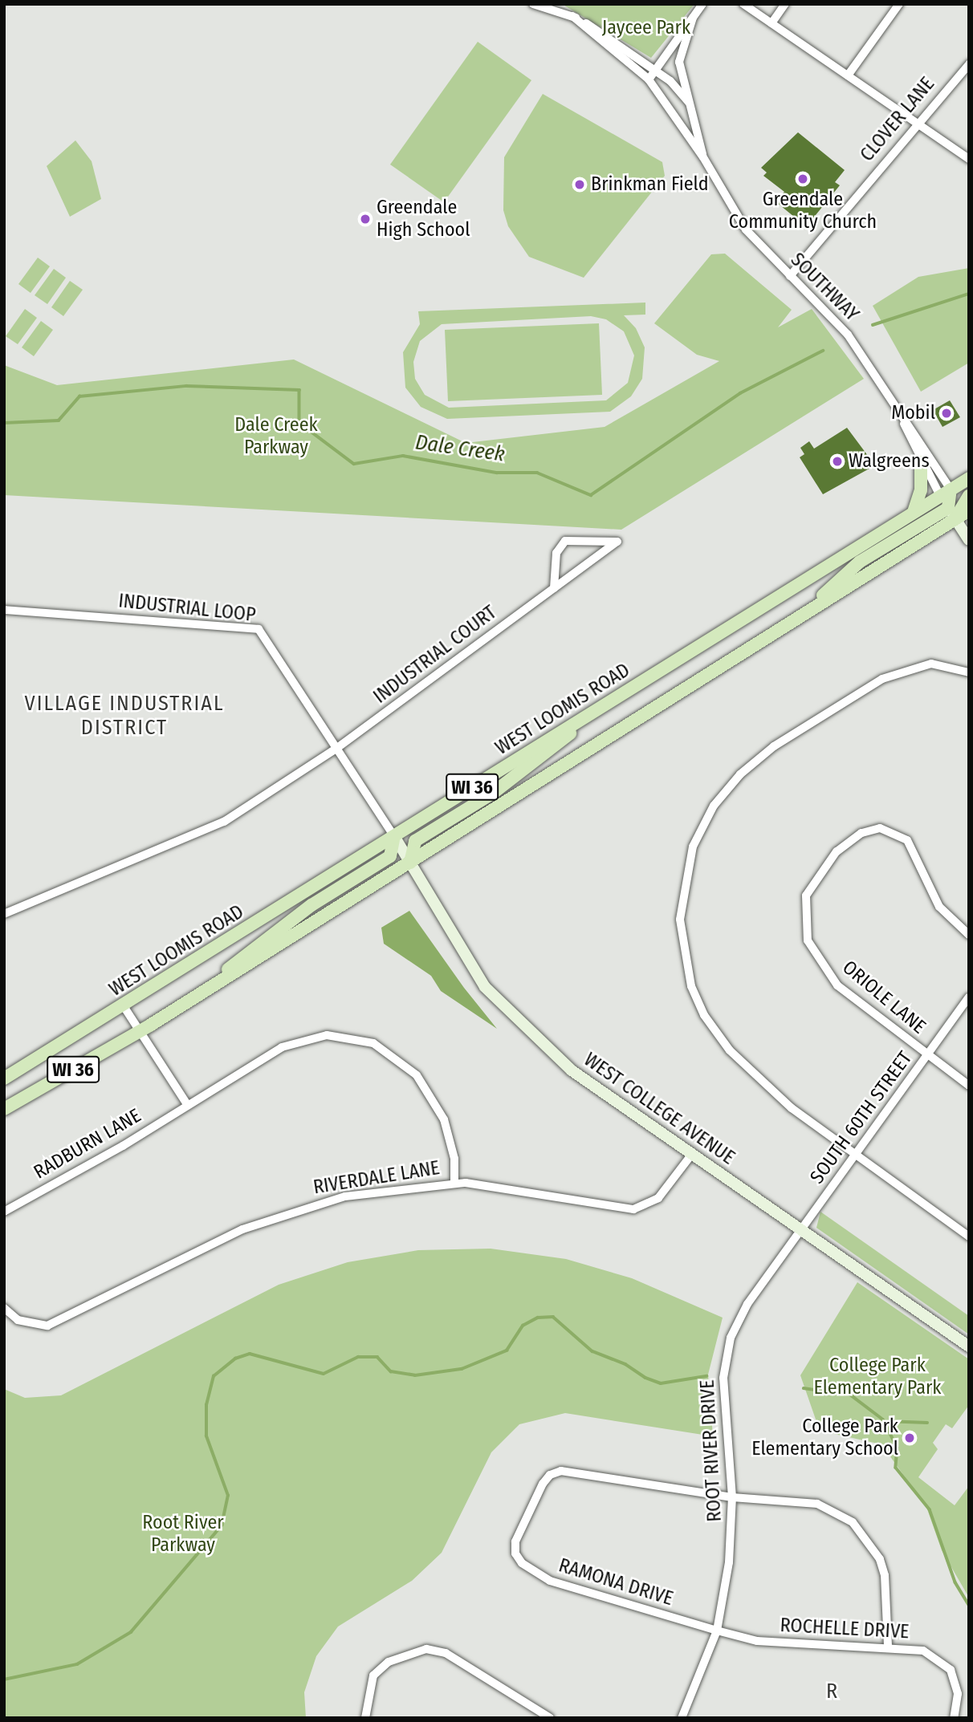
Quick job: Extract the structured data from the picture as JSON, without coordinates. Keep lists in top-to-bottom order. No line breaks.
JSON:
{"streets":{"main road":["WEST LOOMIS ROAD","WI 36"],"street":["CLOVER LANE","SOUTHWAY","INDUSTRIAL LOOP","INDUSTRIAL COURT","ORIOLE LANE","WEST COLLEGE AVENUE","SOUTH 60TH STREET","RADBURN LANE","RIVERDALE LANE","ROOT RIVER DRIVE","RAMONA DRIVE","ROCHELLE DRIVE"]},"crossings":[["CLOVER LANE","SOUTHWAY"],["SOUTHWAY","WEST LOOMIS ROAD"],["INDUSTRIAL LOOP","INDUSTRIAL COURT"],["INDUSTRIAL LOOP","WEST LOOMIS ROAD"],["INDUSTRIAL LOOP","WEST COLLEGE AVENUE"],["WEST LOOMIS ROAD","WEST COLLEGE AVENUE"],["WI 36","WEST COLLEGE AVENUE"],["ORIOLE LANE","SOUTH 60TH STREET"],["WEST COLLEGE AVENUE","SOUTH 60TH STREET"],["WEST COLLEGE AVENUE","RIVERDALE LANE"],["WEST COLLEGE AVENUE","ROOT RIVER DRIVE"],["SOUTH 60TH STREET","ROOT RIVER DRIVE"],["RADBURN LANE","RIVERDALE LANE"],["ROOT RIVER DRIVE","RAMONA DRIVE"],["ROOT RIVER DRIVE","ROCHELLE DRIVE"],["RAMONA DRIVE","ROCHELLE DRIVE"]],"districts":["VILLAGE INDUSTRIAL DISTRICT","R"],"water":["Dale Creek"],"parks":["Jaycee Park","Dale Creek Parkway","College Park Elementary Park","Root River Parkway"],"places":["Greendale Community Church","Brinkman Field","Greendale High School","Mobil","Walgreens","College Park Elementary School"]}
